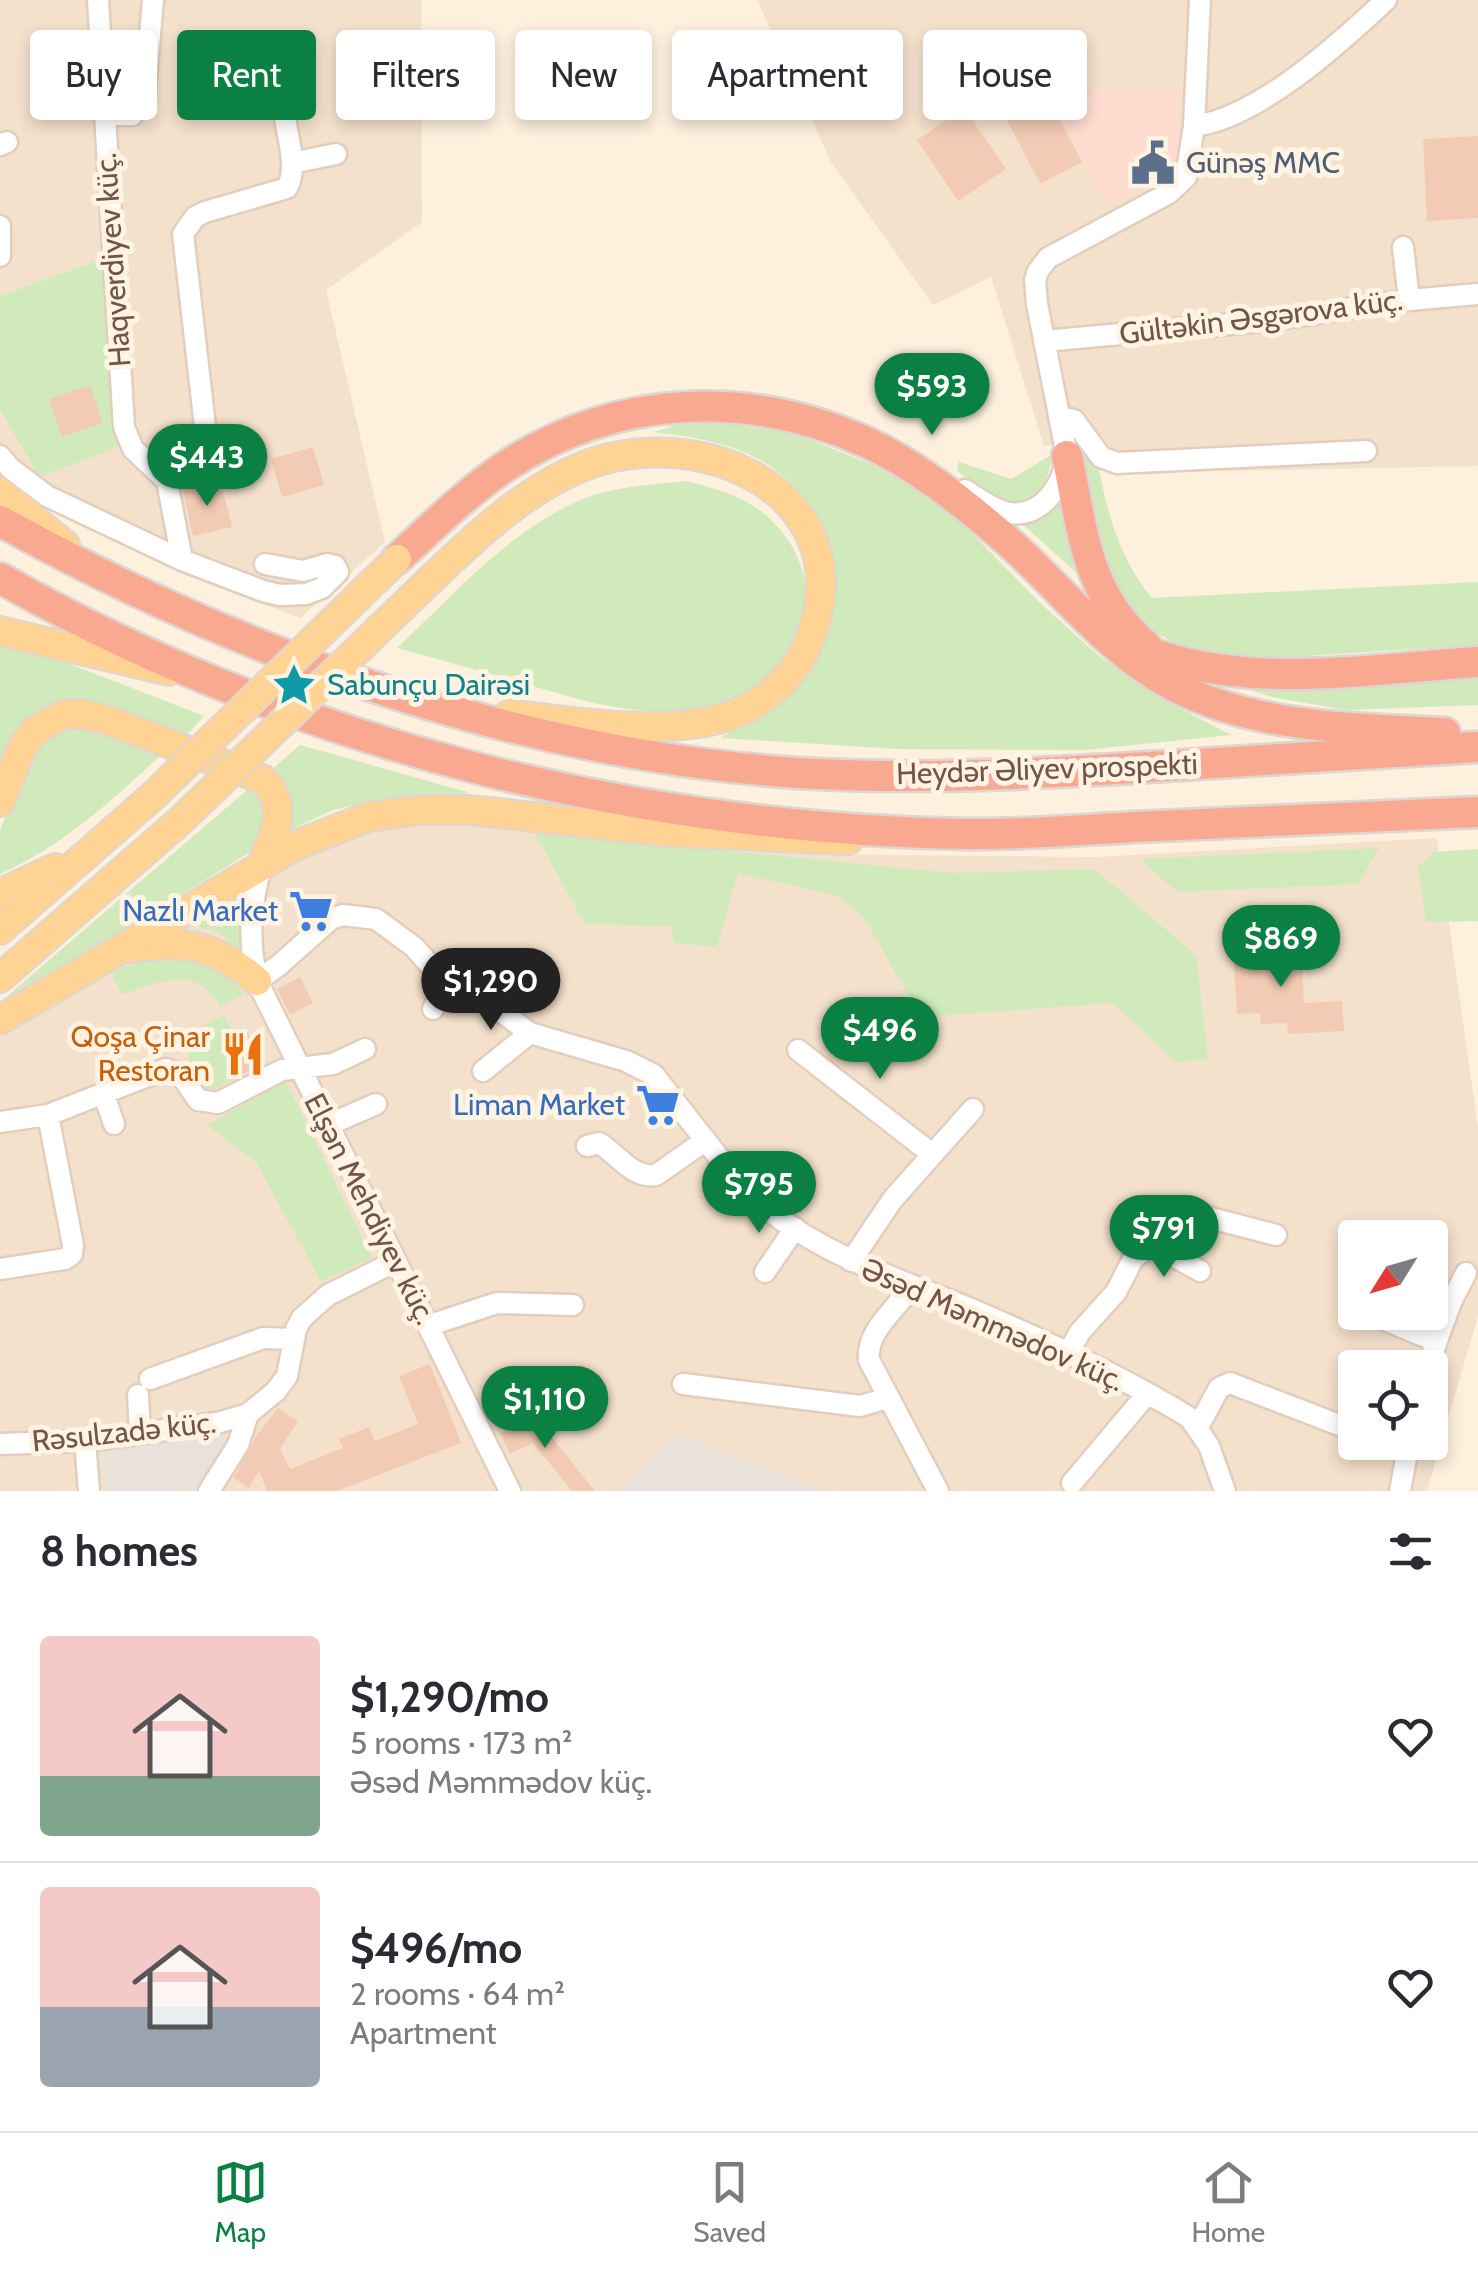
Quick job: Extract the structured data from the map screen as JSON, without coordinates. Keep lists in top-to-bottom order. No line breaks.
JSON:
{"streets":{"highway":["Heydər Əliyev prospekti"],"street":["Haqverdiyev küç.","Gültəkin Əsgərova küç.","Elşən Mehdiyev küç.","Əsəd Məmmədov küç.","Rəsulzadə küç."]},"crossings":[["Elşən Mehdiyev küç.","Əsəd Məmmədov küç."]],"places":{"public building":["Günəş MMC"],"place":["Sabunçu Dairəsi"],"supermarket":["Nazlı Market","Liman Market"],"restaurant":["Qoşa Çinar Restoran"]},"north":"bottom left","page":{"chip":["Buy","Rent","Filters","New","Apartment","House"],"price":["$593","$443","$869","$1,290","$496","$795","$791","$1,110"],"heading":"8 homes","list":[{"name":"$1,290/mo","note":"5 rooms · 173 m² · Əsəd Məmmədov küç."},{"name":"$496/mo","note":"2 rooms · 64 m² · Apartment"}],"tabs":["Map","Saved","Home"]}}
